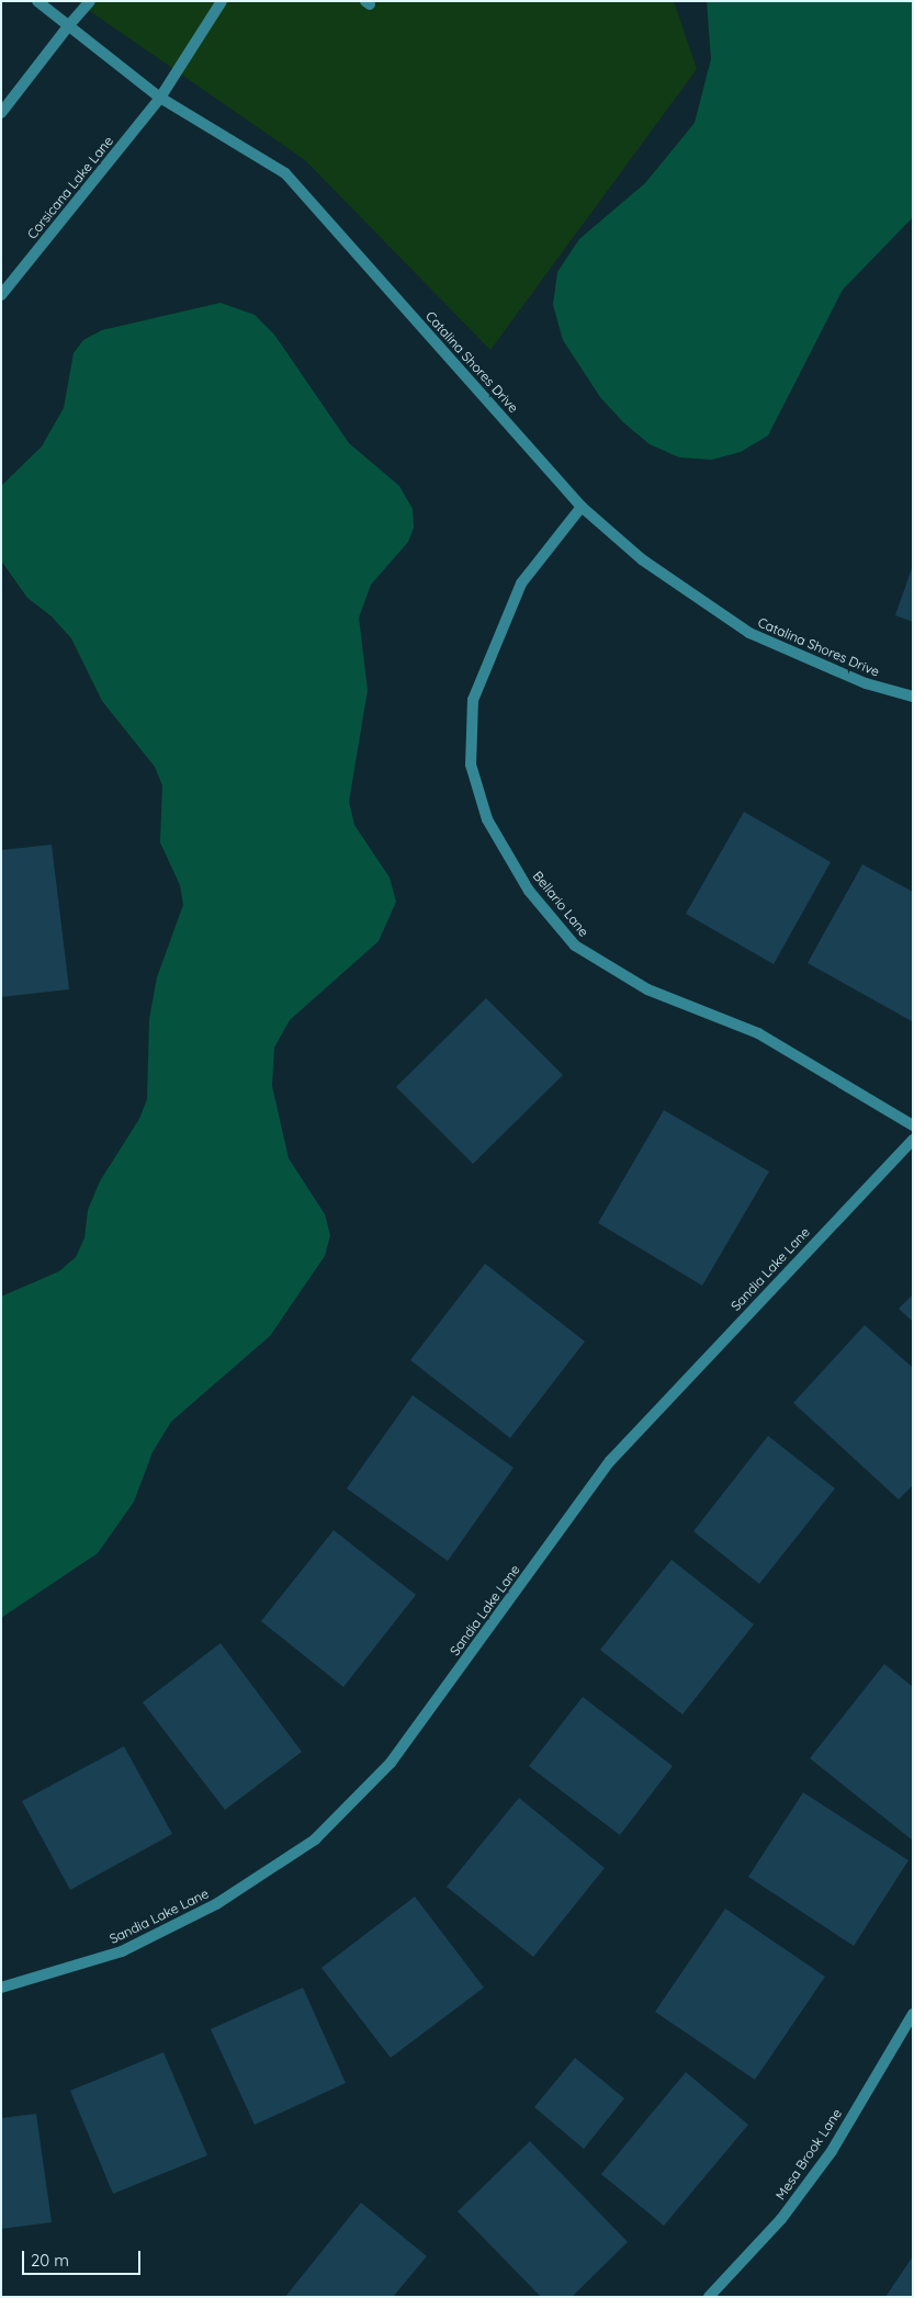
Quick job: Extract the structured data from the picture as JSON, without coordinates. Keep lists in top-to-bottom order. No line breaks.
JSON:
{"streets":{"street":["Corsicana Lake Lane","Catalina Shores Drive","Bellario Lane","Sandia Lake Lane","Mesa Brook Lane"]},"crossings":[["Corsicana Lake Lane","Catalina Shores Drive"],["Catalina Shores Drive","Bellario Lane"]],"scale_bar":"20 m"}
